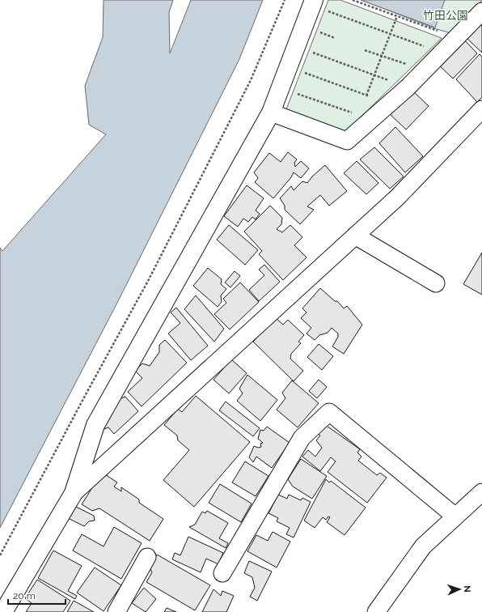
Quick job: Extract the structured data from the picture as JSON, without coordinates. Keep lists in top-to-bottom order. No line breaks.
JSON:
{"parks":["竹田公園"],"scale_bar":"20 m","north":"right"}
